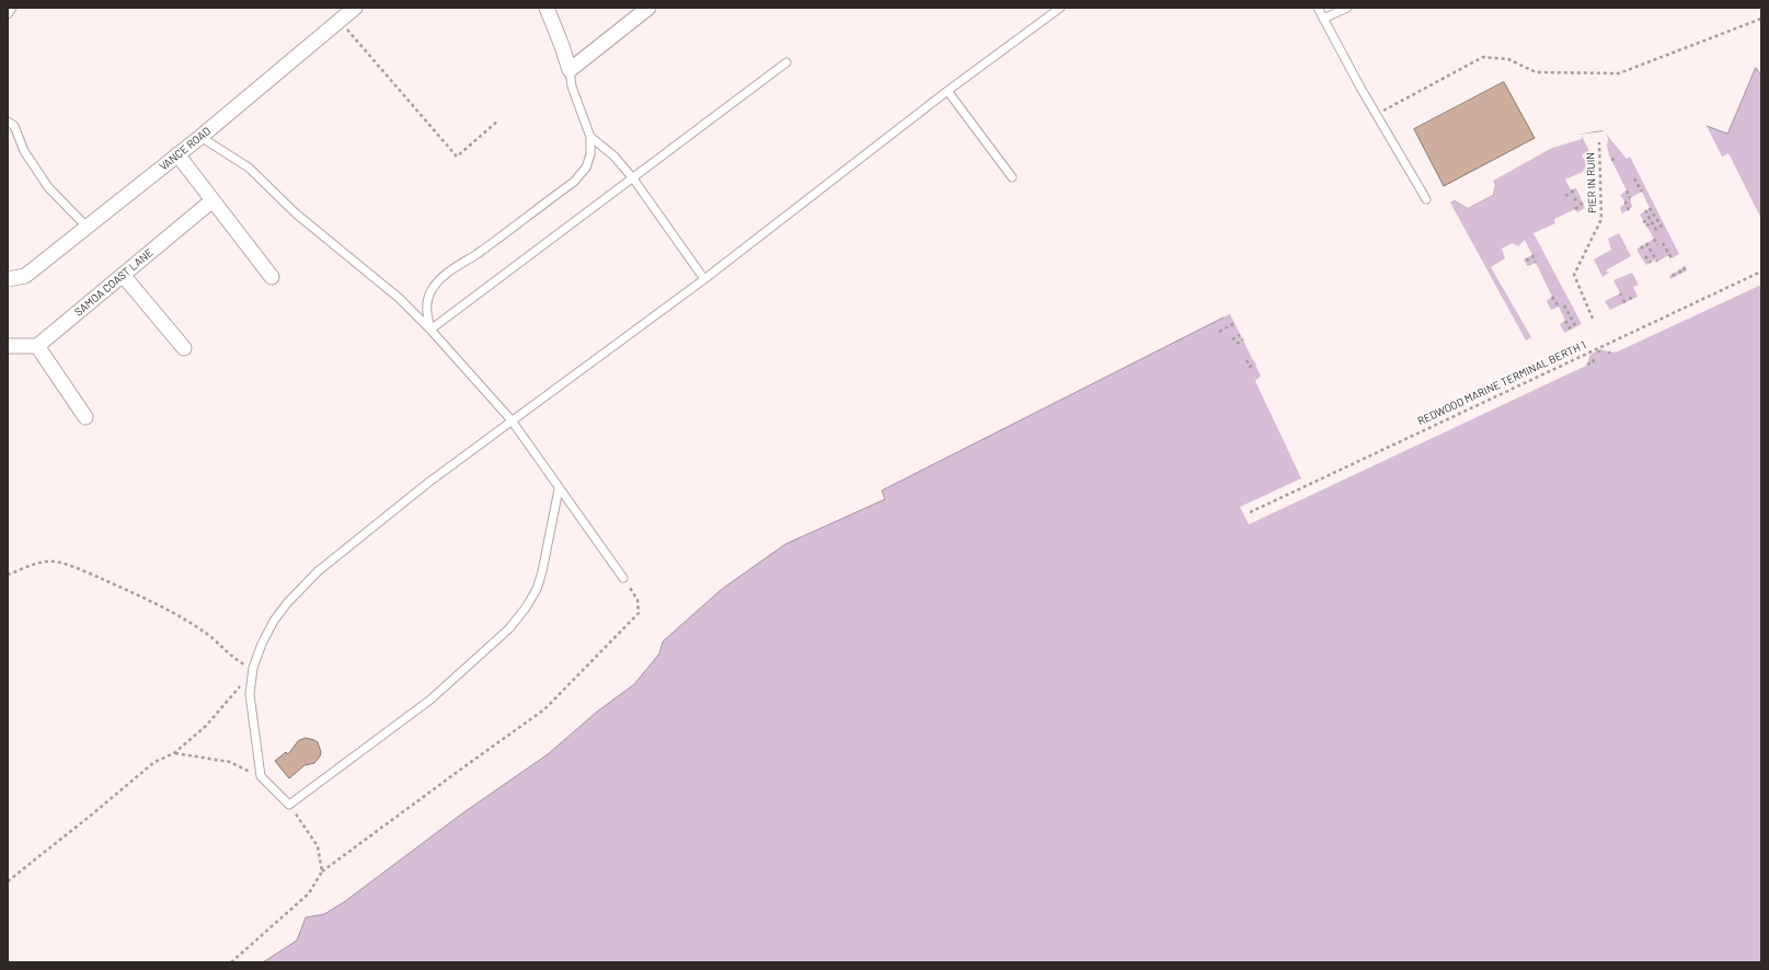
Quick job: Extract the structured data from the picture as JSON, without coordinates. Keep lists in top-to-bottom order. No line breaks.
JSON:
{"streets":{"street":["VANCE ROAD","SAMOA COAST LANE"],"path":["PIER IN RUIN","REDWOOD MARINE TERMINAL BERTH 1"]}}
